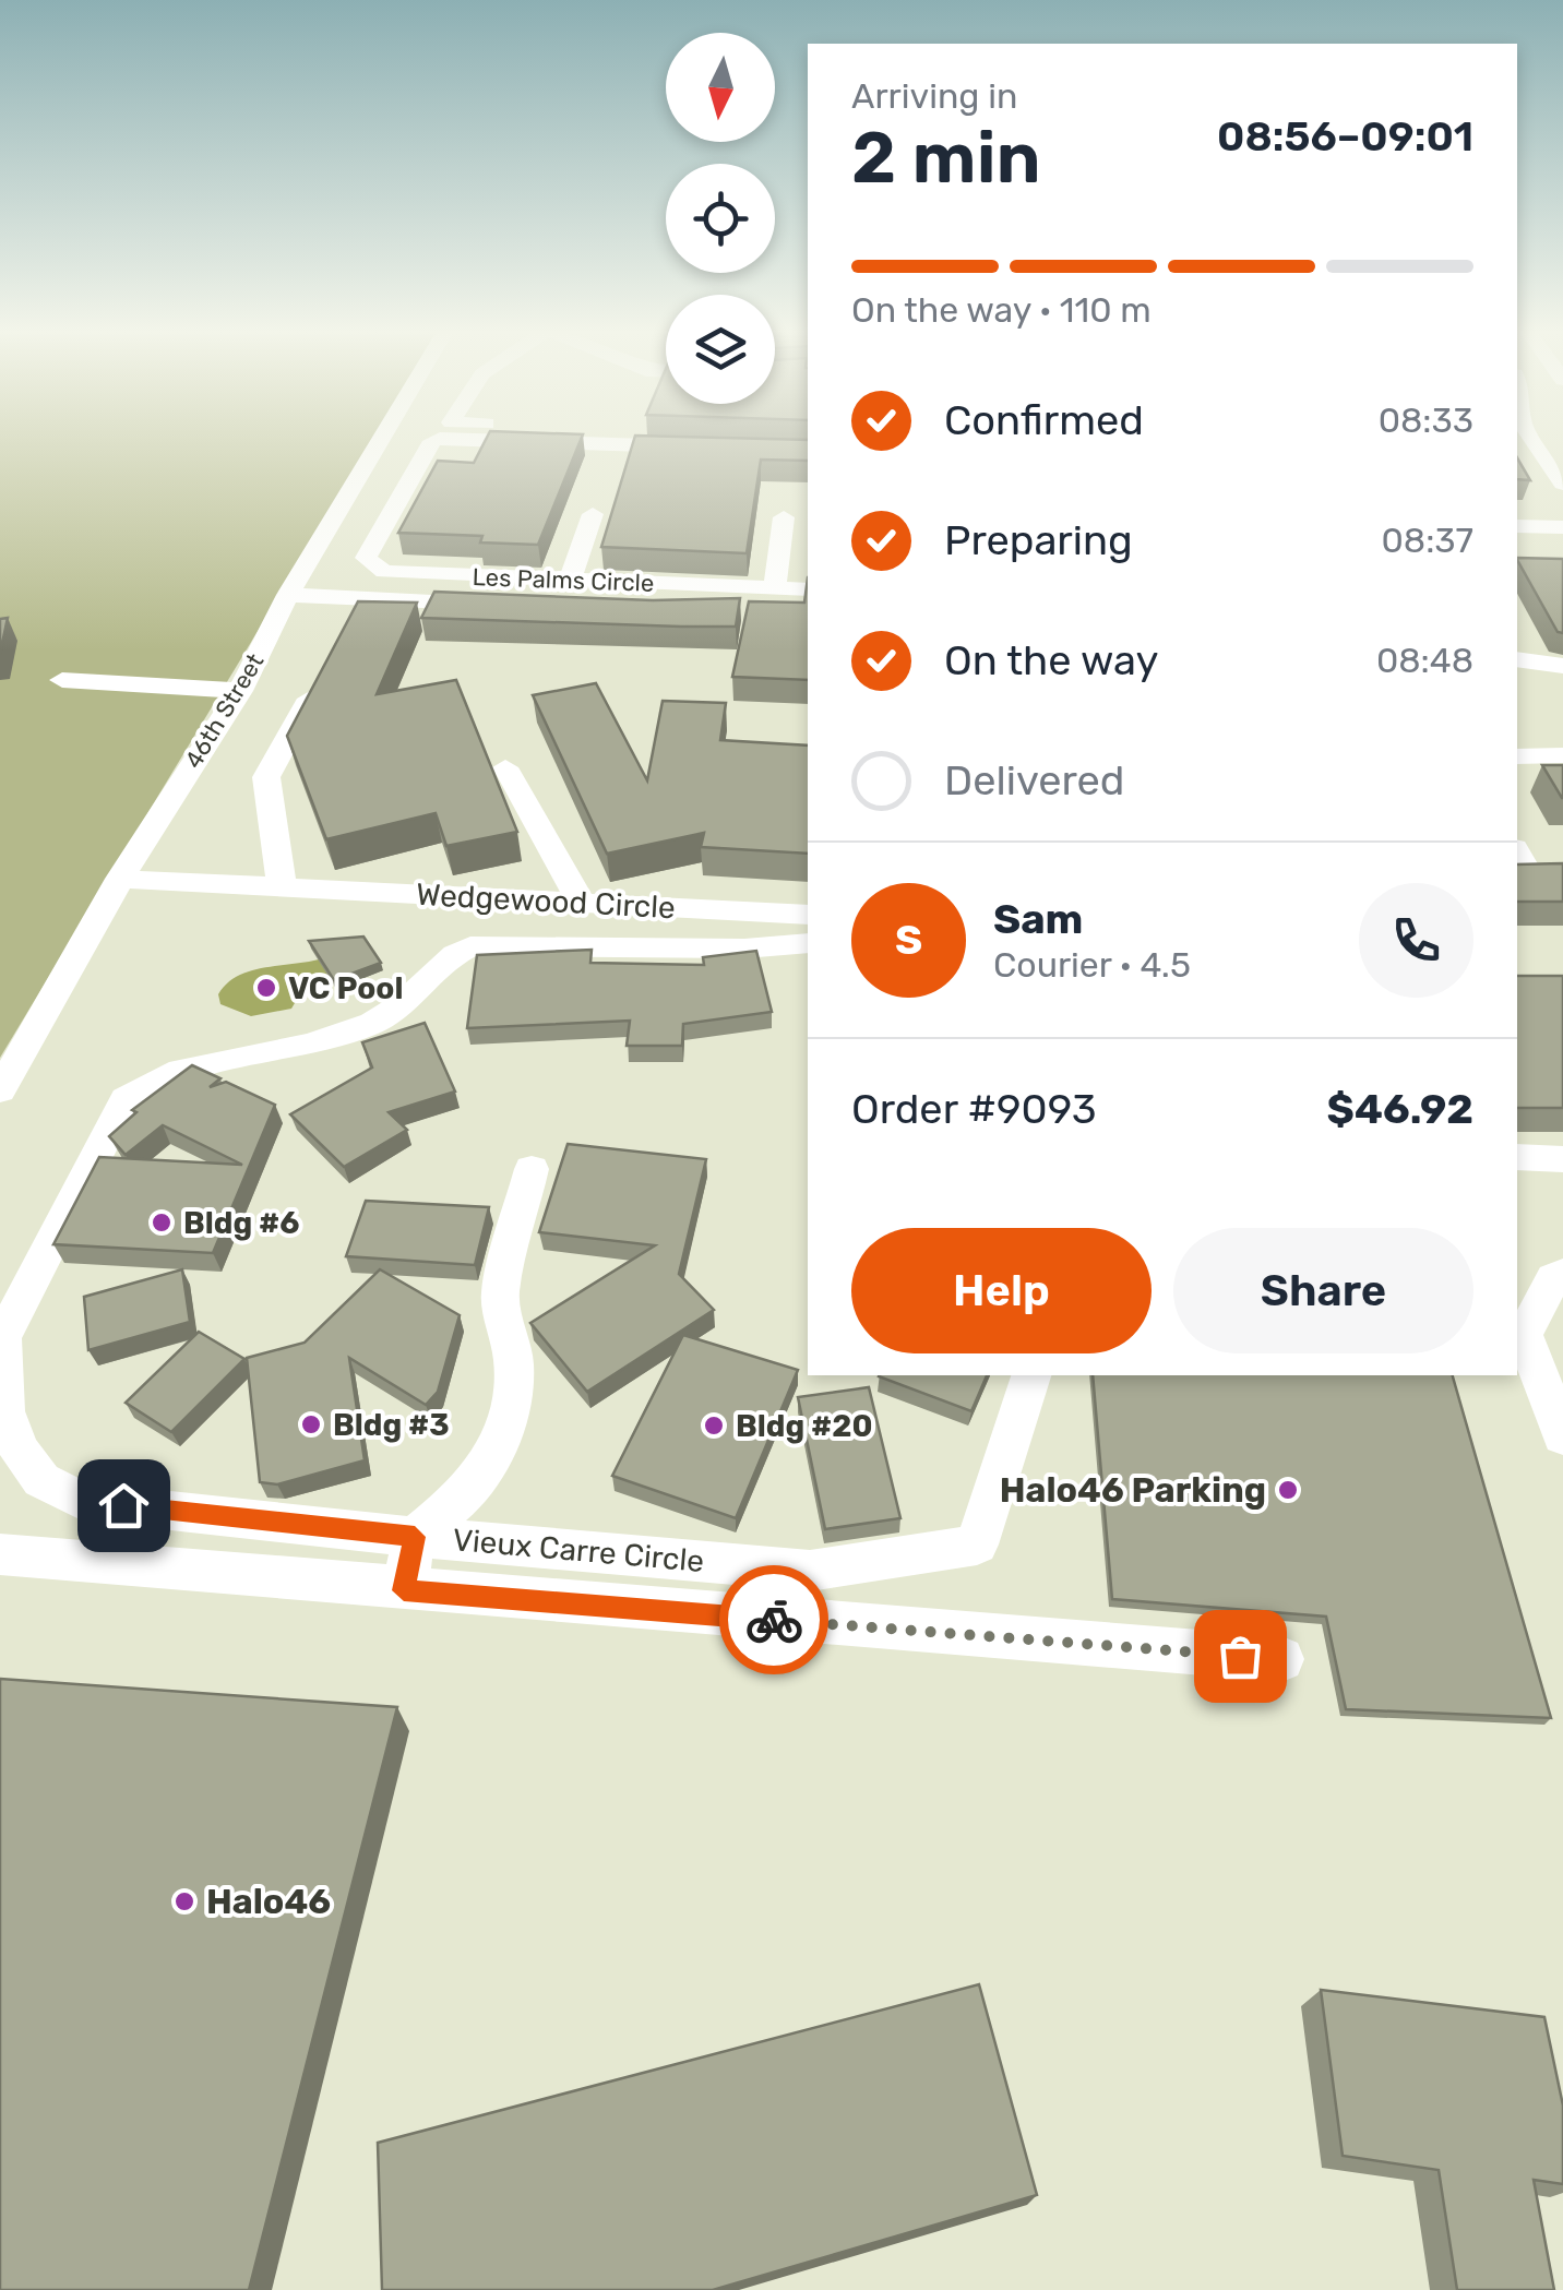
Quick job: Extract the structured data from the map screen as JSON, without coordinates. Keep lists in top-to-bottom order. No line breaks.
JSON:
{"streets":{"street":["Les Palms Circle","46th Street","Wedgewood Circle","Vieux Carre Circle"]},"crossings":[["46th Street","Wedgewood Circle"]],"places":["VC Pool","Bldg #6","Bldg #3","Bldg #20","Halo46 Parking","Halo46"],"north":"bottom","page":{"heading":["2 min","Arriving in","08:56–09:01"],"panel":["Sam","Courier · 4.5","Order #9093","$46.92"],"bar":"On the way · 110 m","list":[["Confirmed","08:33"],["Preparing","08:37"],["On the way","08:48"],"Delivered"],"round":"S","buttons":["Help","Share"]}}
